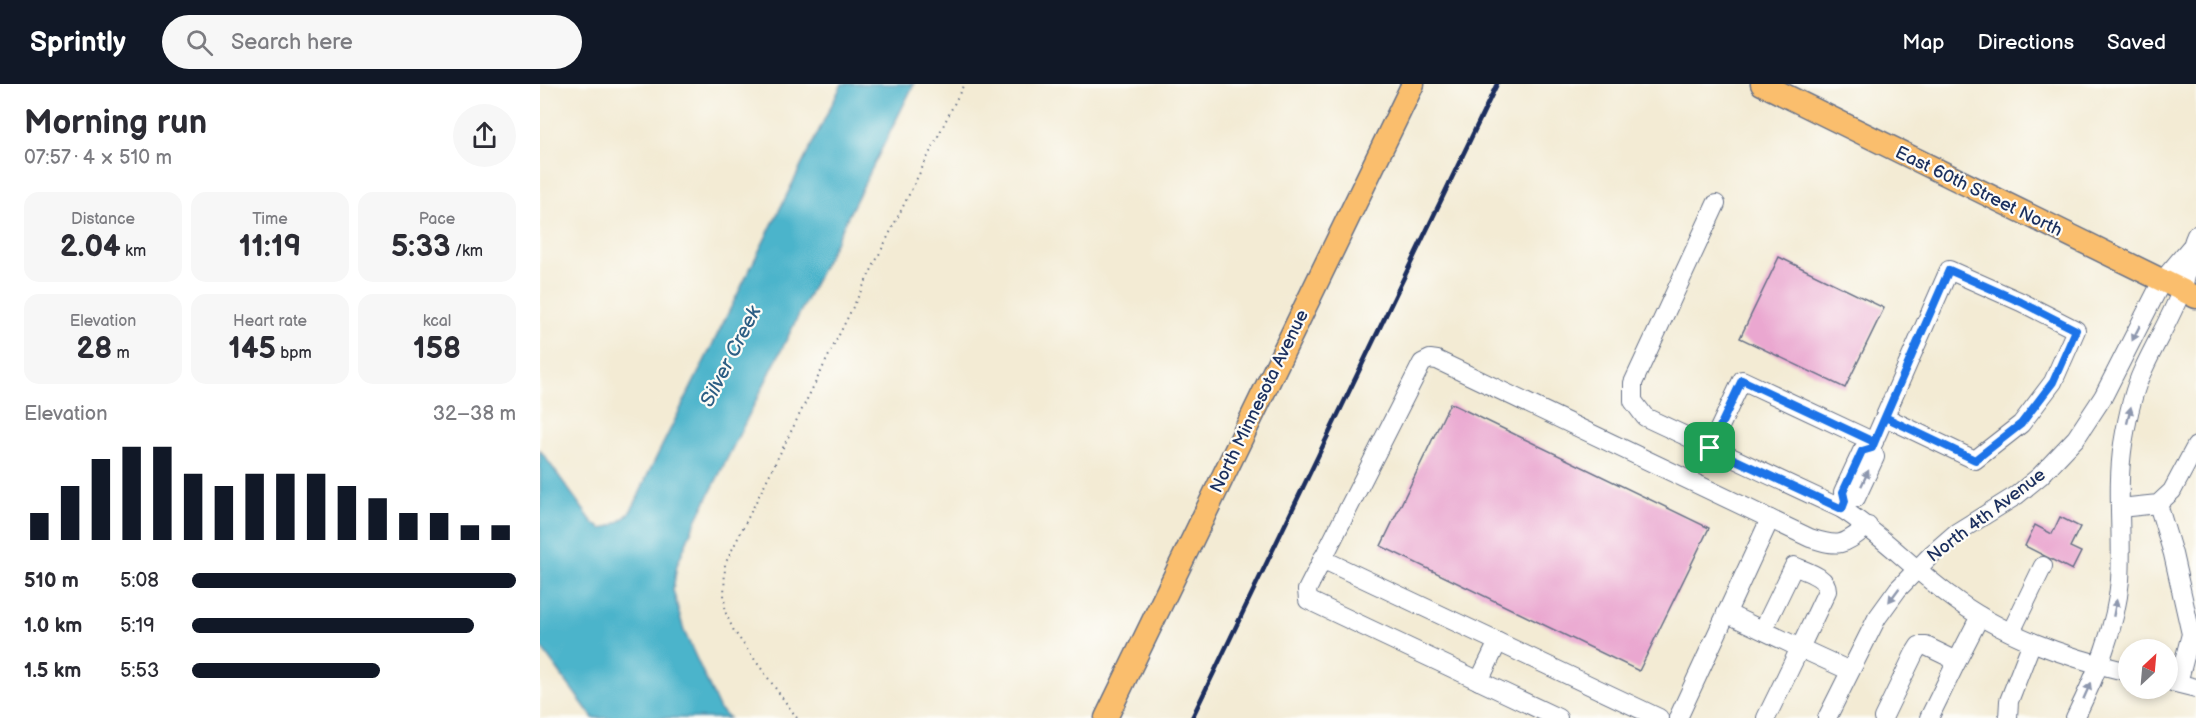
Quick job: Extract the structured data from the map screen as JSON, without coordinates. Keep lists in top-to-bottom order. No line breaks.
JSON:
{"streets":{"main road":["East 60th Street North","North Minnesota Avenue"],"street":["North 4th Avenue"]},"crossings":[["East 60th Street North","North 4th Avenue"]],"water":["Silver Creek"],"north":"top right","page":{"header":"Sprintly","search":"Search here","nav":["Map","Directions","Saved"],"heading":["Morning run","07:57 · 4 × 510 m"],"stats":[["Distance","2.04 km"],["Time","11:19"],["Pace","5:33 /km"],["Elevation","28 m"],["Heart rate","145 bpm"],["kcal","158"]],"chart":["Elevation","32–38 m"],"list":[{"name":"510 m","note":"5:08"},{"name":"1.0 km","note":"5:19"},{"name":"1.5 km","note":"5:53"}]}}
